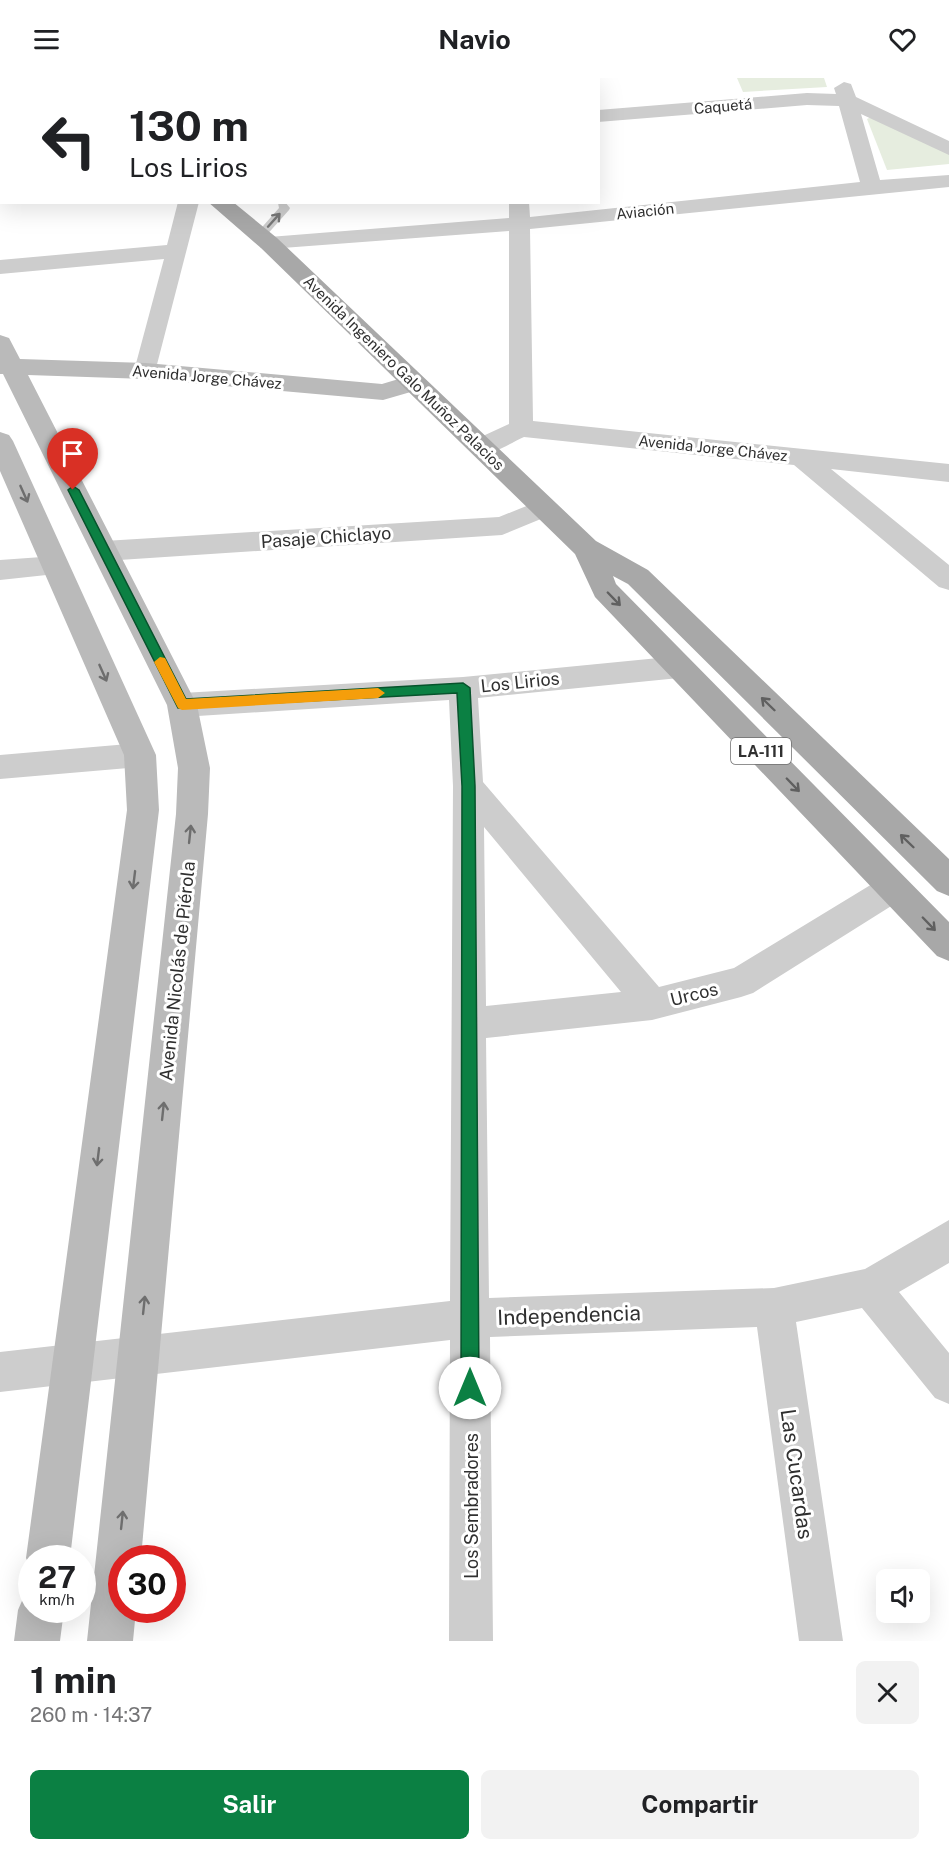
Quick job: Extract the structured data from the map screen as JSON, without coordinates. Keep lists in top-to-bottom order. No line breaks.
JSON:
{"streets":{"main road":["Avenida Ingeniero Galo Muñoz Palacios","LA-111"],"street":["Caquetá","Aviación","Avenida Jorge Chávez","Pasaje Chiclayo","Los Lirios","Avenida Nicolás de Piérola","Urcos","Independencia","Las Cucardas","Los Sembradores"]},"crossings":[["Aviación","Avenida Ingeniero Galo Muñoz Palacios"],["Avenida Ingeniero Galo Muñoz Palacios","Avenida Jorge Chávez"],["Avenida Ingeniero Galo Muñoz Palacios","Pasaje Chiclayo"],["Avenida Ingeniero Galo Muñoz Palacios","Los Lirios"],["Avenida Ingeniero Galo Muñoz Palacios","Urcos"],["Avenida Jorge Chávez","Avenida Nicolás de Piérola"],["Pasaje Chiclayo","Avenida Nicolás de Piérola"],["Los Lirios","Avenida Nicolás de Piérola"],["Los Lirios","Los Sembradores"],["Avenida Nicolás de Piérola","Independencia"],["Urcos","Los Sembradores"],["Independencia","Las Cucardas"],["Independencia","Los Sembradores"]],"page":{"header":"Navio","turn":["130 m","Los Lirios"],"speed":"27 km/h","limit":"30","heading":["1 min","260 m · 14:37"],"buttons":["Salir","Compartir"]}}
